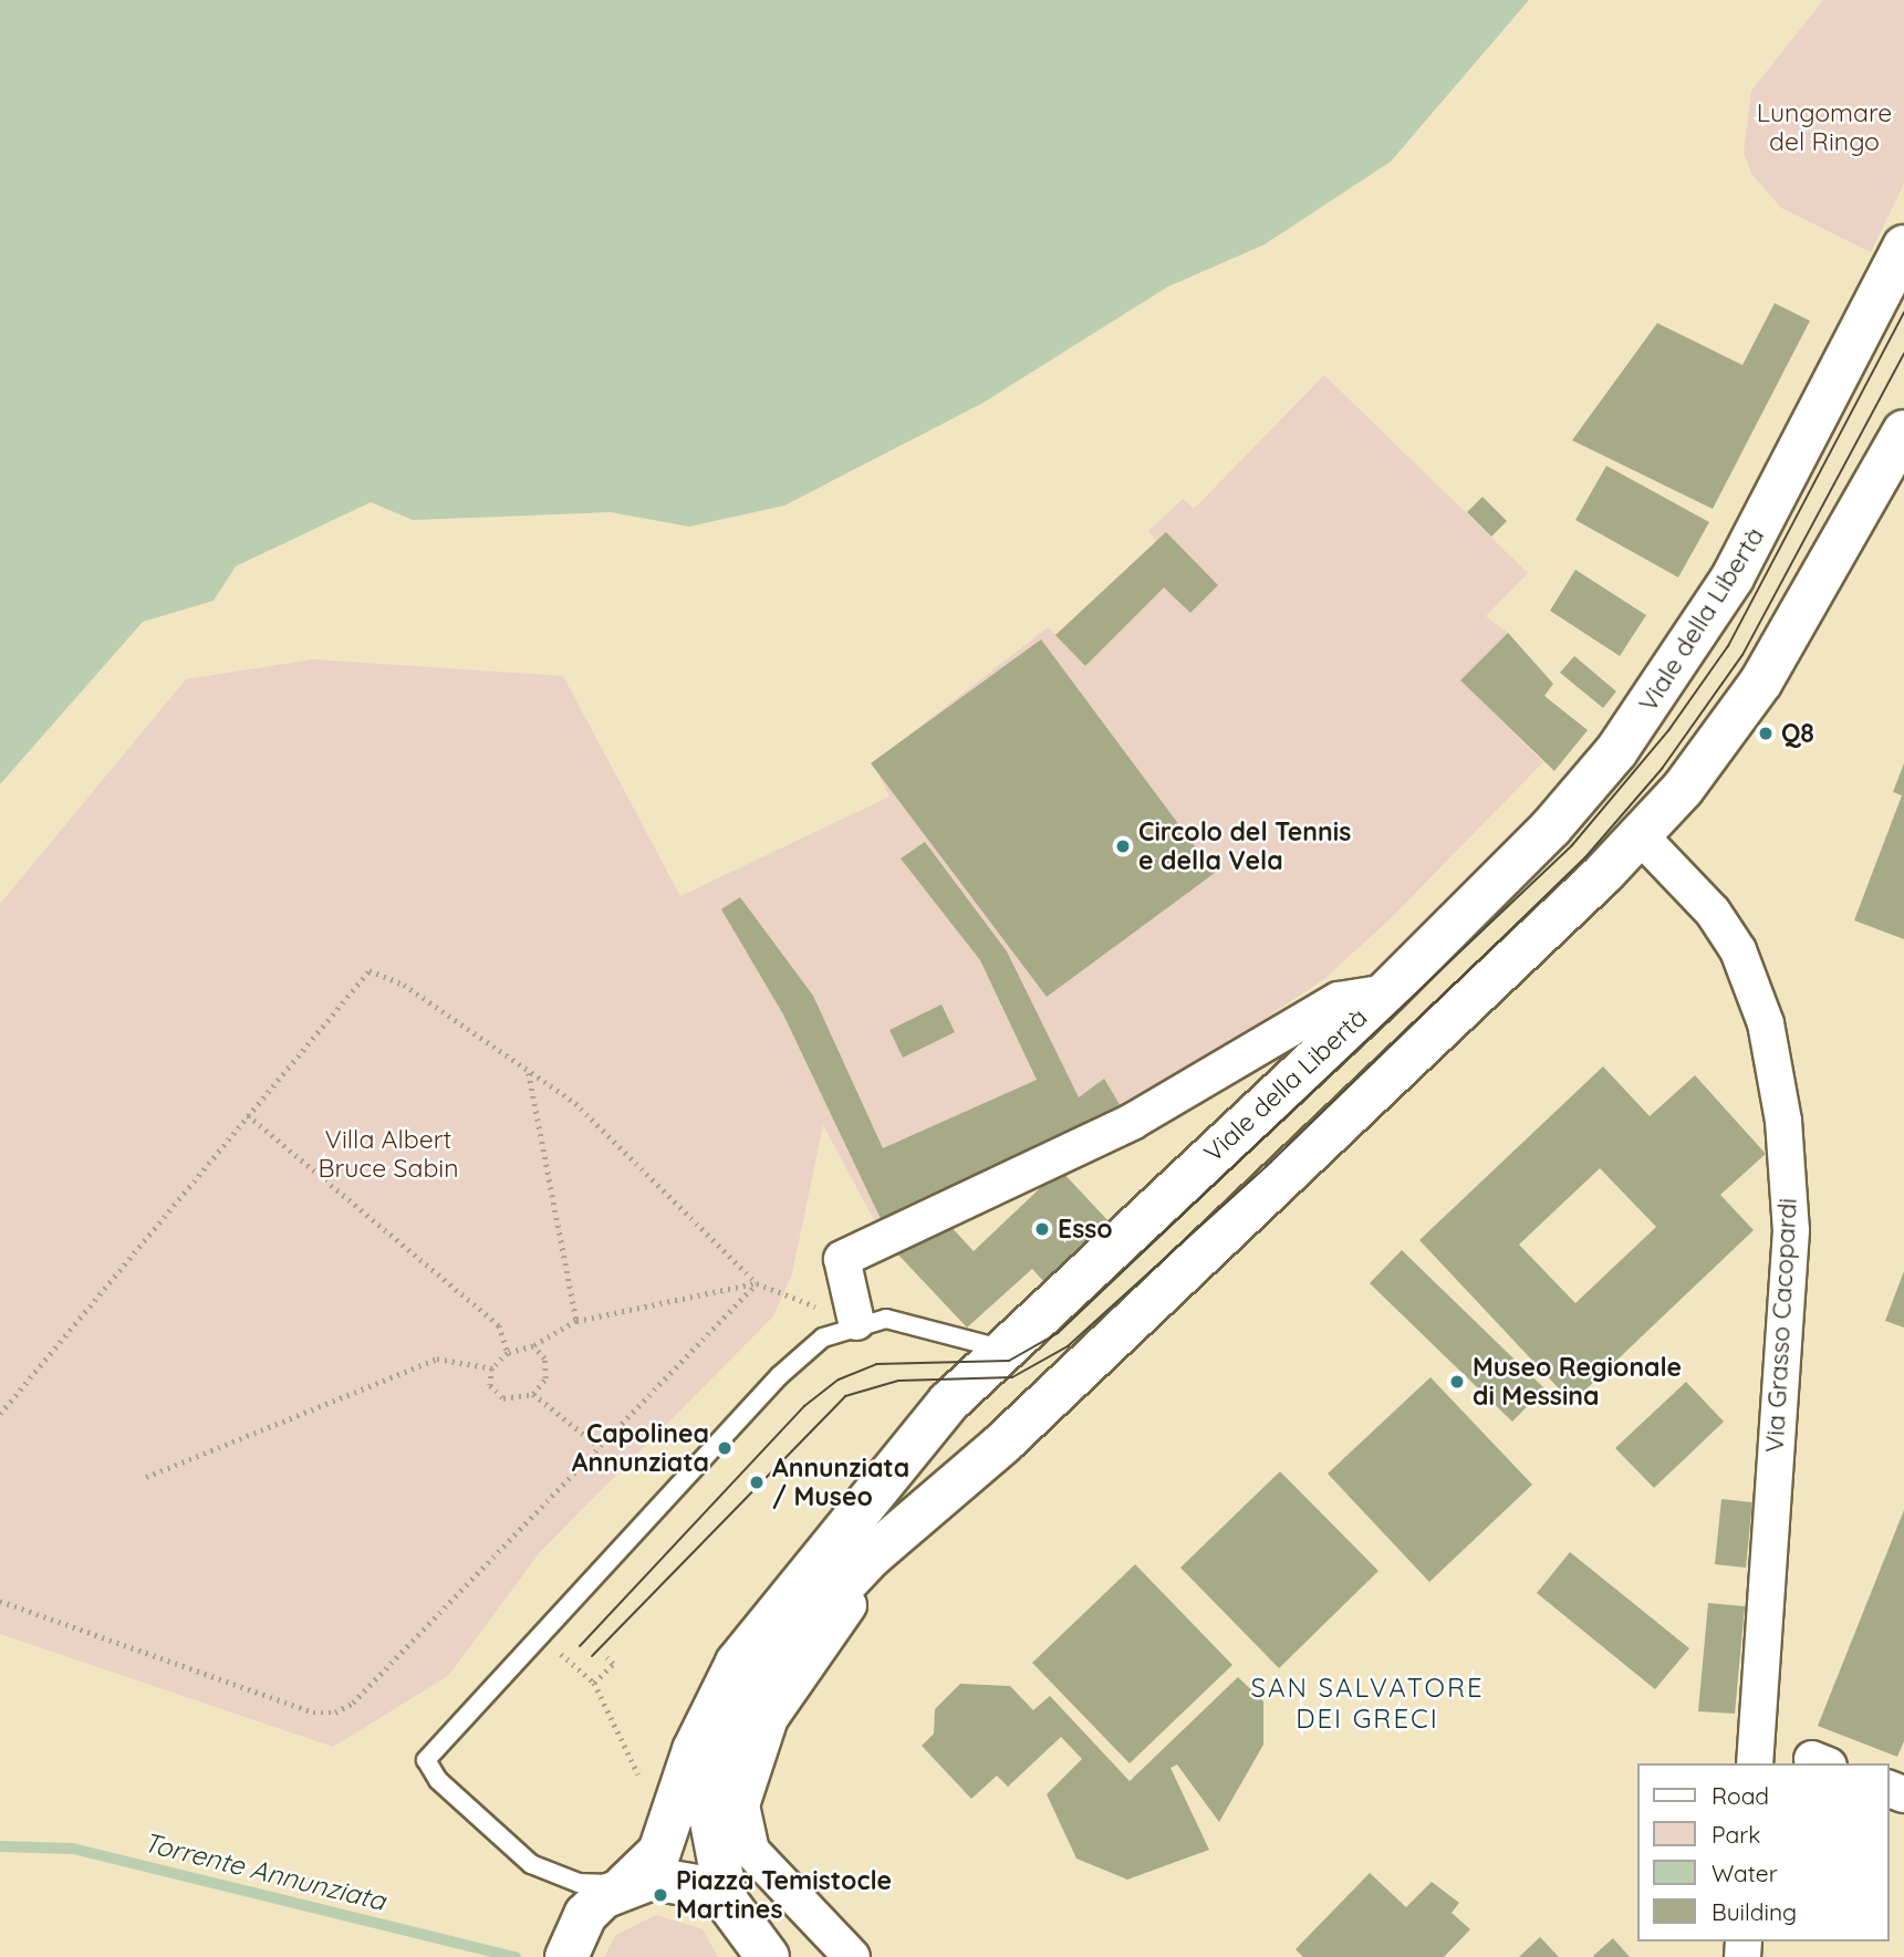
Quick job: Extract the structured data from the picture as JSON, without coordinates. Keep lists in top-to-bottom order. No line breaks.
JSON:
{"streets":{"main road":["Viale della Libertà"],"street":["Via Grasso Cacopardi"]},"districts":["SAN SALVATORE DEI GRECI"],"water":["Torrente Annunziata"],"parks":["Lungomare del Ringo","Villa Albert Bruce Sabin"],"places":["Q8","Circolo del Tennis e della Vela","Esso","Museo Regionale di Messina","Capolinea Annunziata","Annunziata / Museo","Piazza Temistocle Martines"],"legend":["Road","Park","Water","Building"]}
